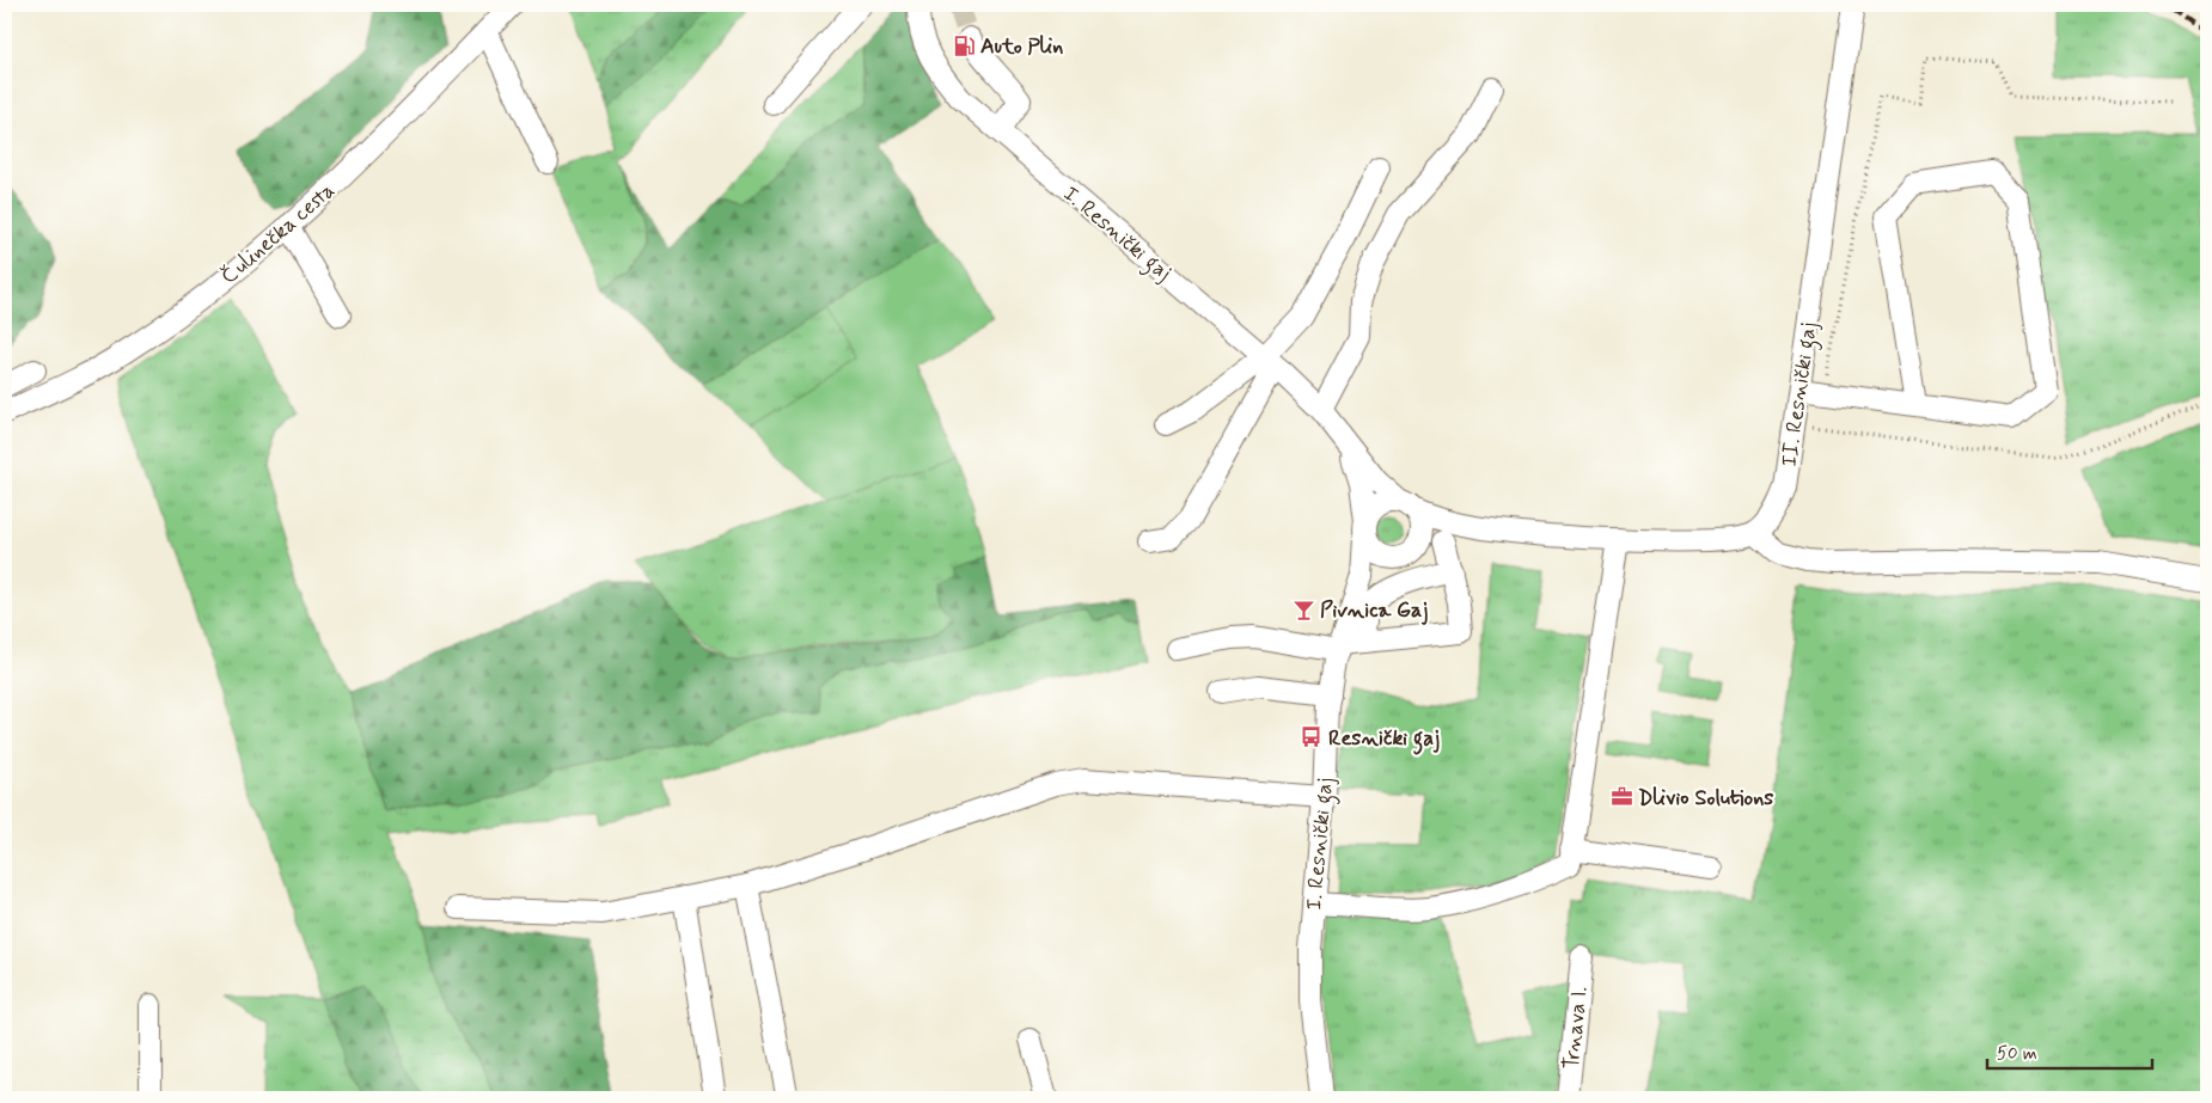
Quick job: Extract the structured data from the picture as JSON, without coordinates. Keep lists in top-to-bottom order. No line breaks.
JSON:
{"streets":{"street":["Čulinečka cesta","I. Resnički gaj","II. Resnički gaj","Trnava I."]},"places":{"fuel station":["Auto Plin"],"bar":["Pivnica Gaj"],"bus stop":["Resnički gaj"],"office":["Dlivio Solutions"]},"scale_bar":"50 m"}
